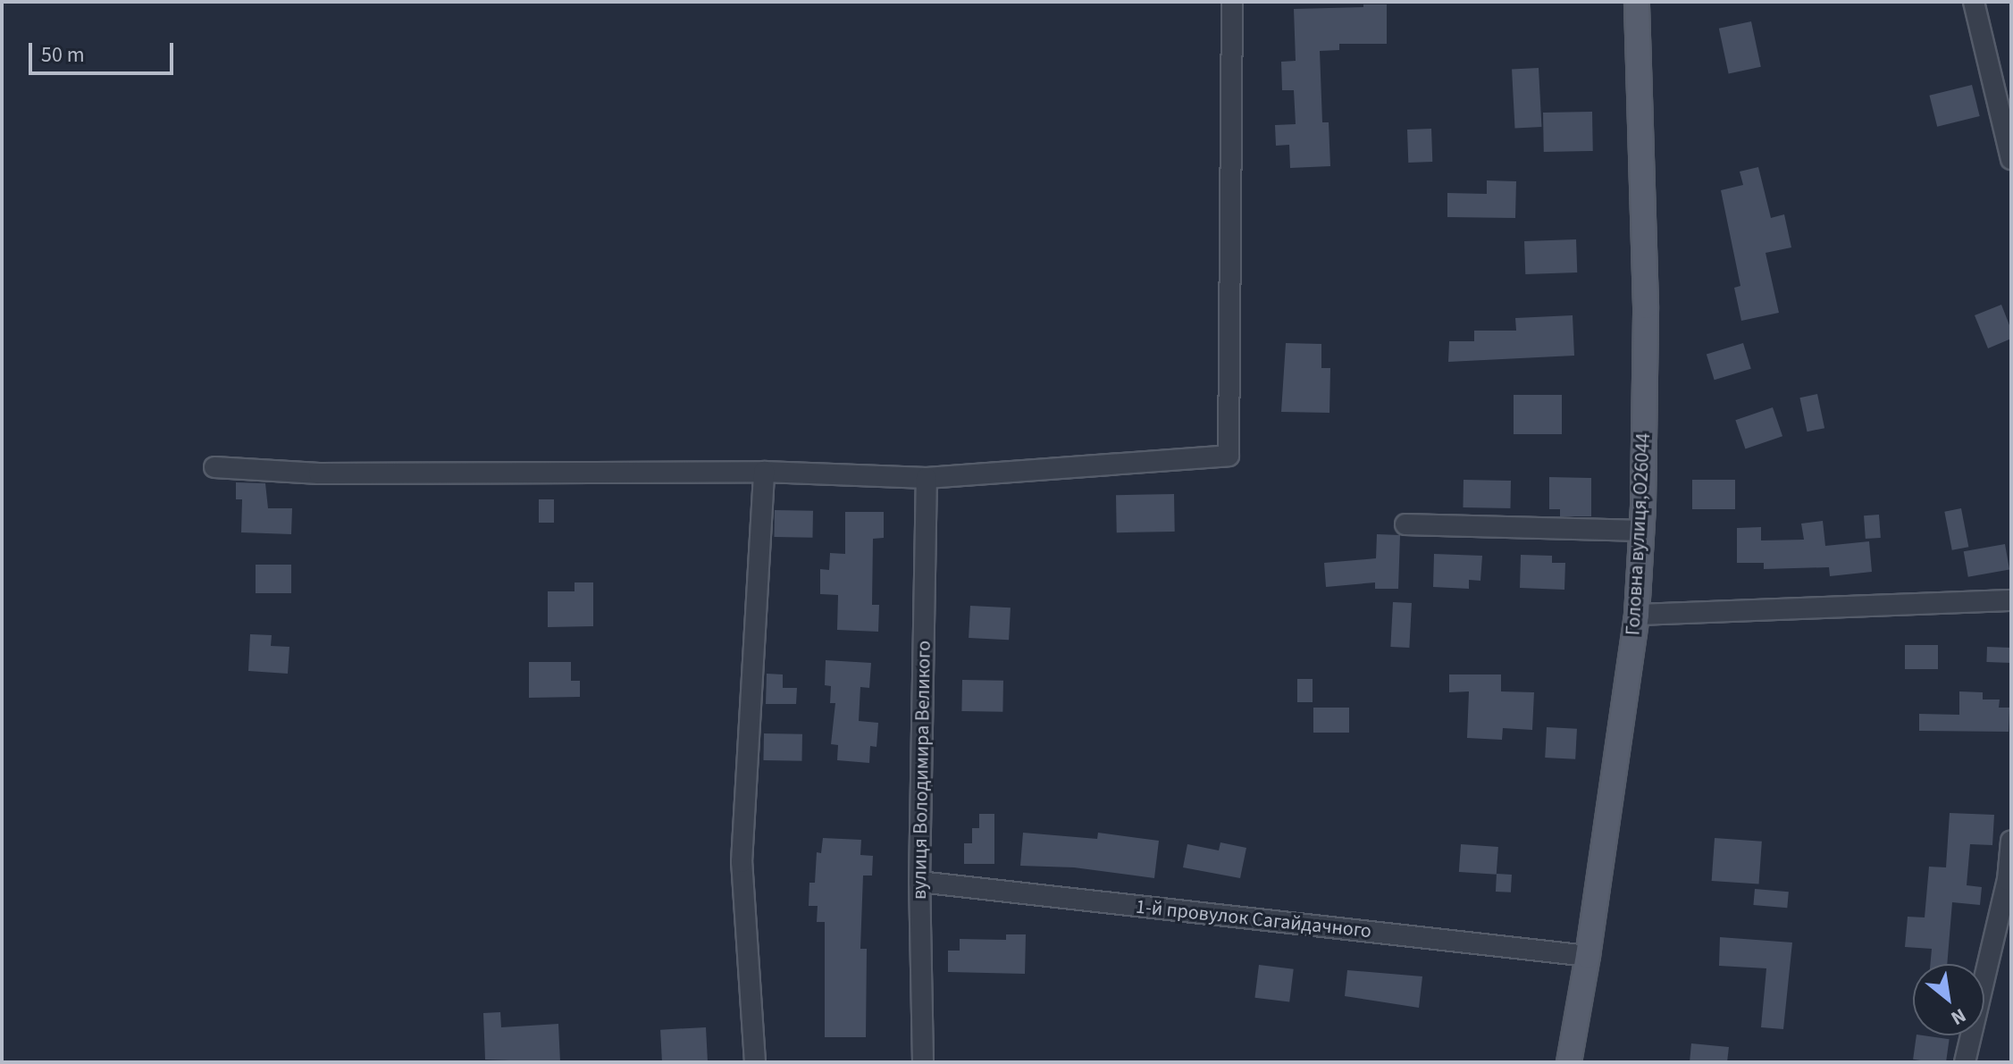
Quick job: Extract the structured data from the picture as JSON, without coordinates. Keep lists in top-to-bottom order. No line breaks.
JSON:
{"streets":{"main road":["Головна вулиця,О26044"],"street":["вулиця Володимира Великого","1-й провулок Сагайдачного"]},"crossings":[["Головна вулиця,О26044","1-й провулок Сагайдачного"],["вулиця Володимира Великого","1-й провулок Сагайдачного"]],"scale_bar":"50 m","north":"bottom right"}
